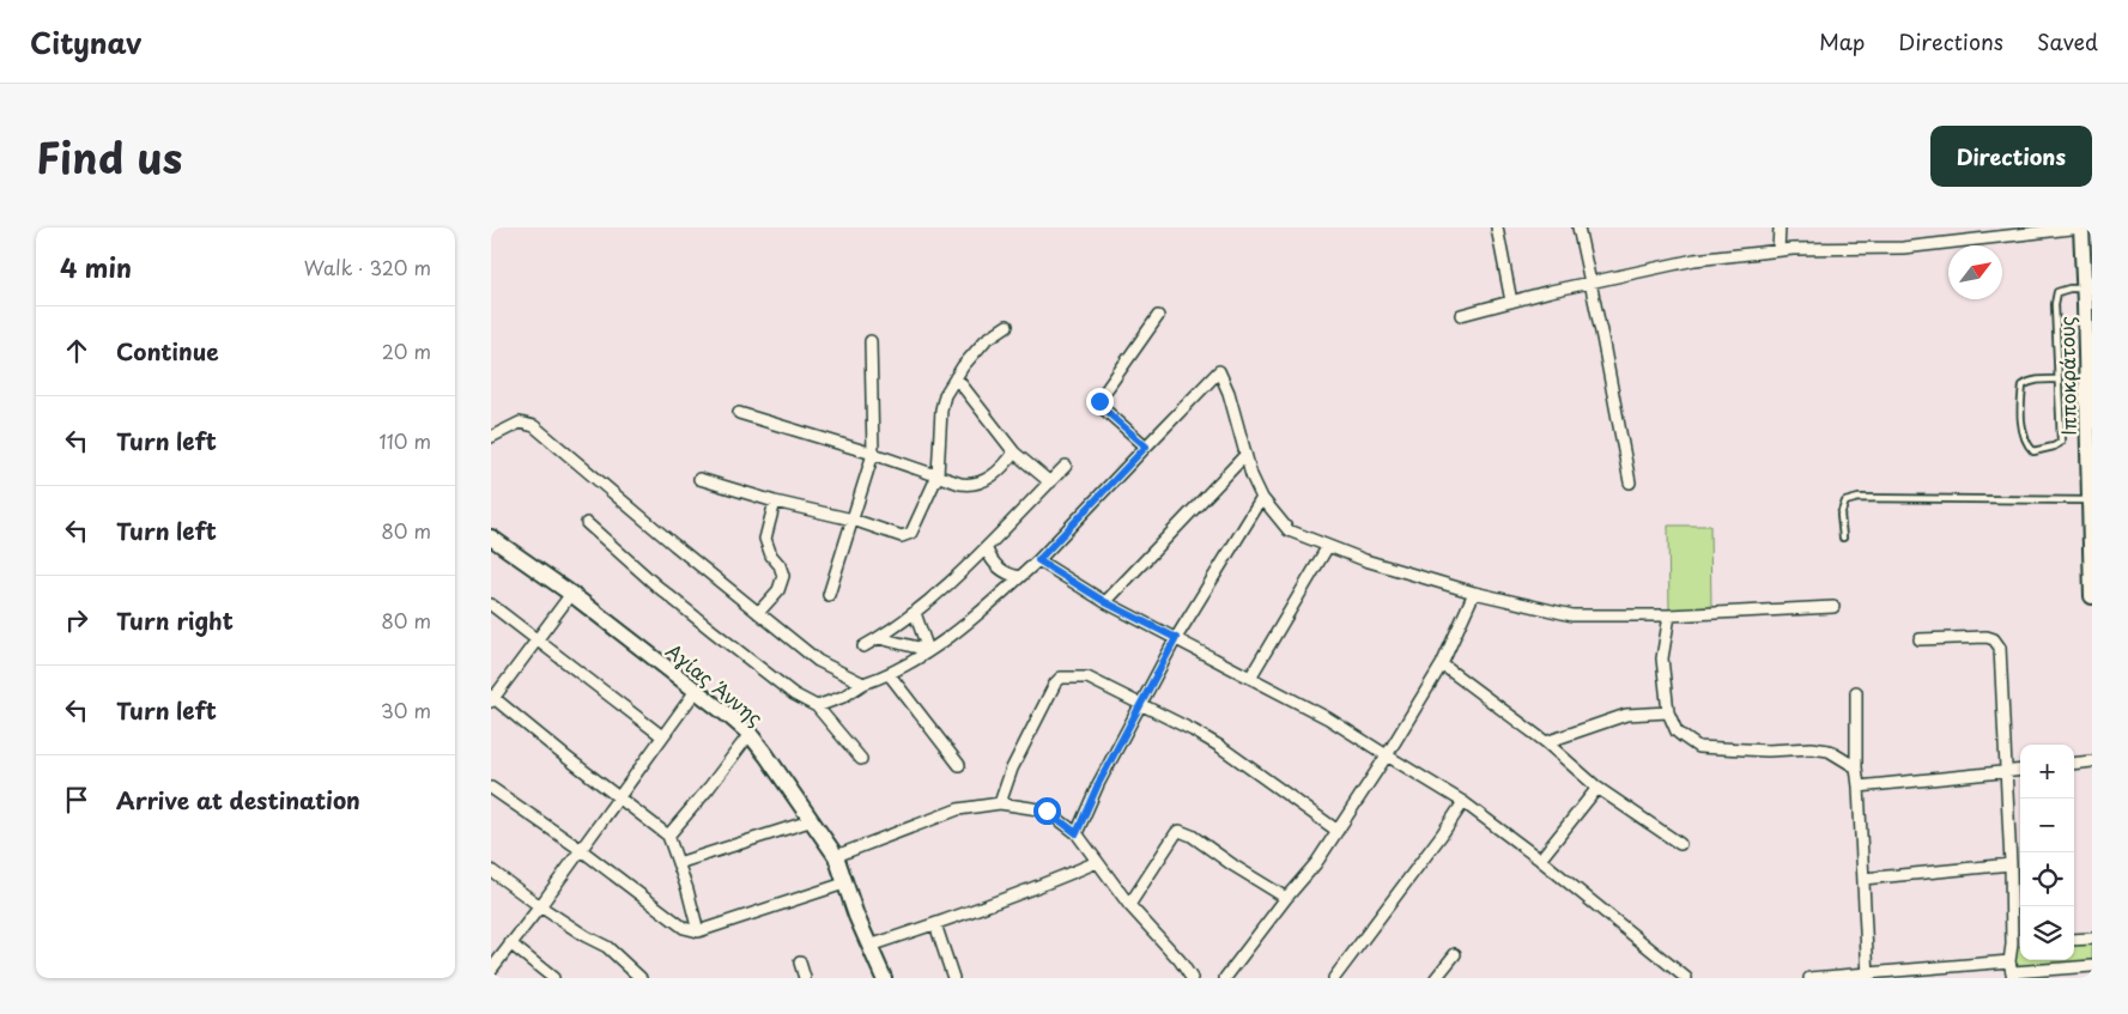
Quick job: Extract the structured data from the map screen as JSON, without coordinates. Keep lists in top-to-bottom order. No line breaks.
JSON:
{"streets":{"street":["Ιπποκράτους","Αγίας Άννης"]},"north":"top right","page":{"header":"Citynav","nav":["Map","Directions","Saved"],"title":"Find us","buttons":"Directions","heading":["4 min","Walk · 320 m"],"list":[["Continue","20 m"],["Turn left","110 m"],["Turn left","80 m"],["Turn right","80 m"],["Turn left","30 m"],"Arrive at destination"],"map_buttons":["+","−"]}}
